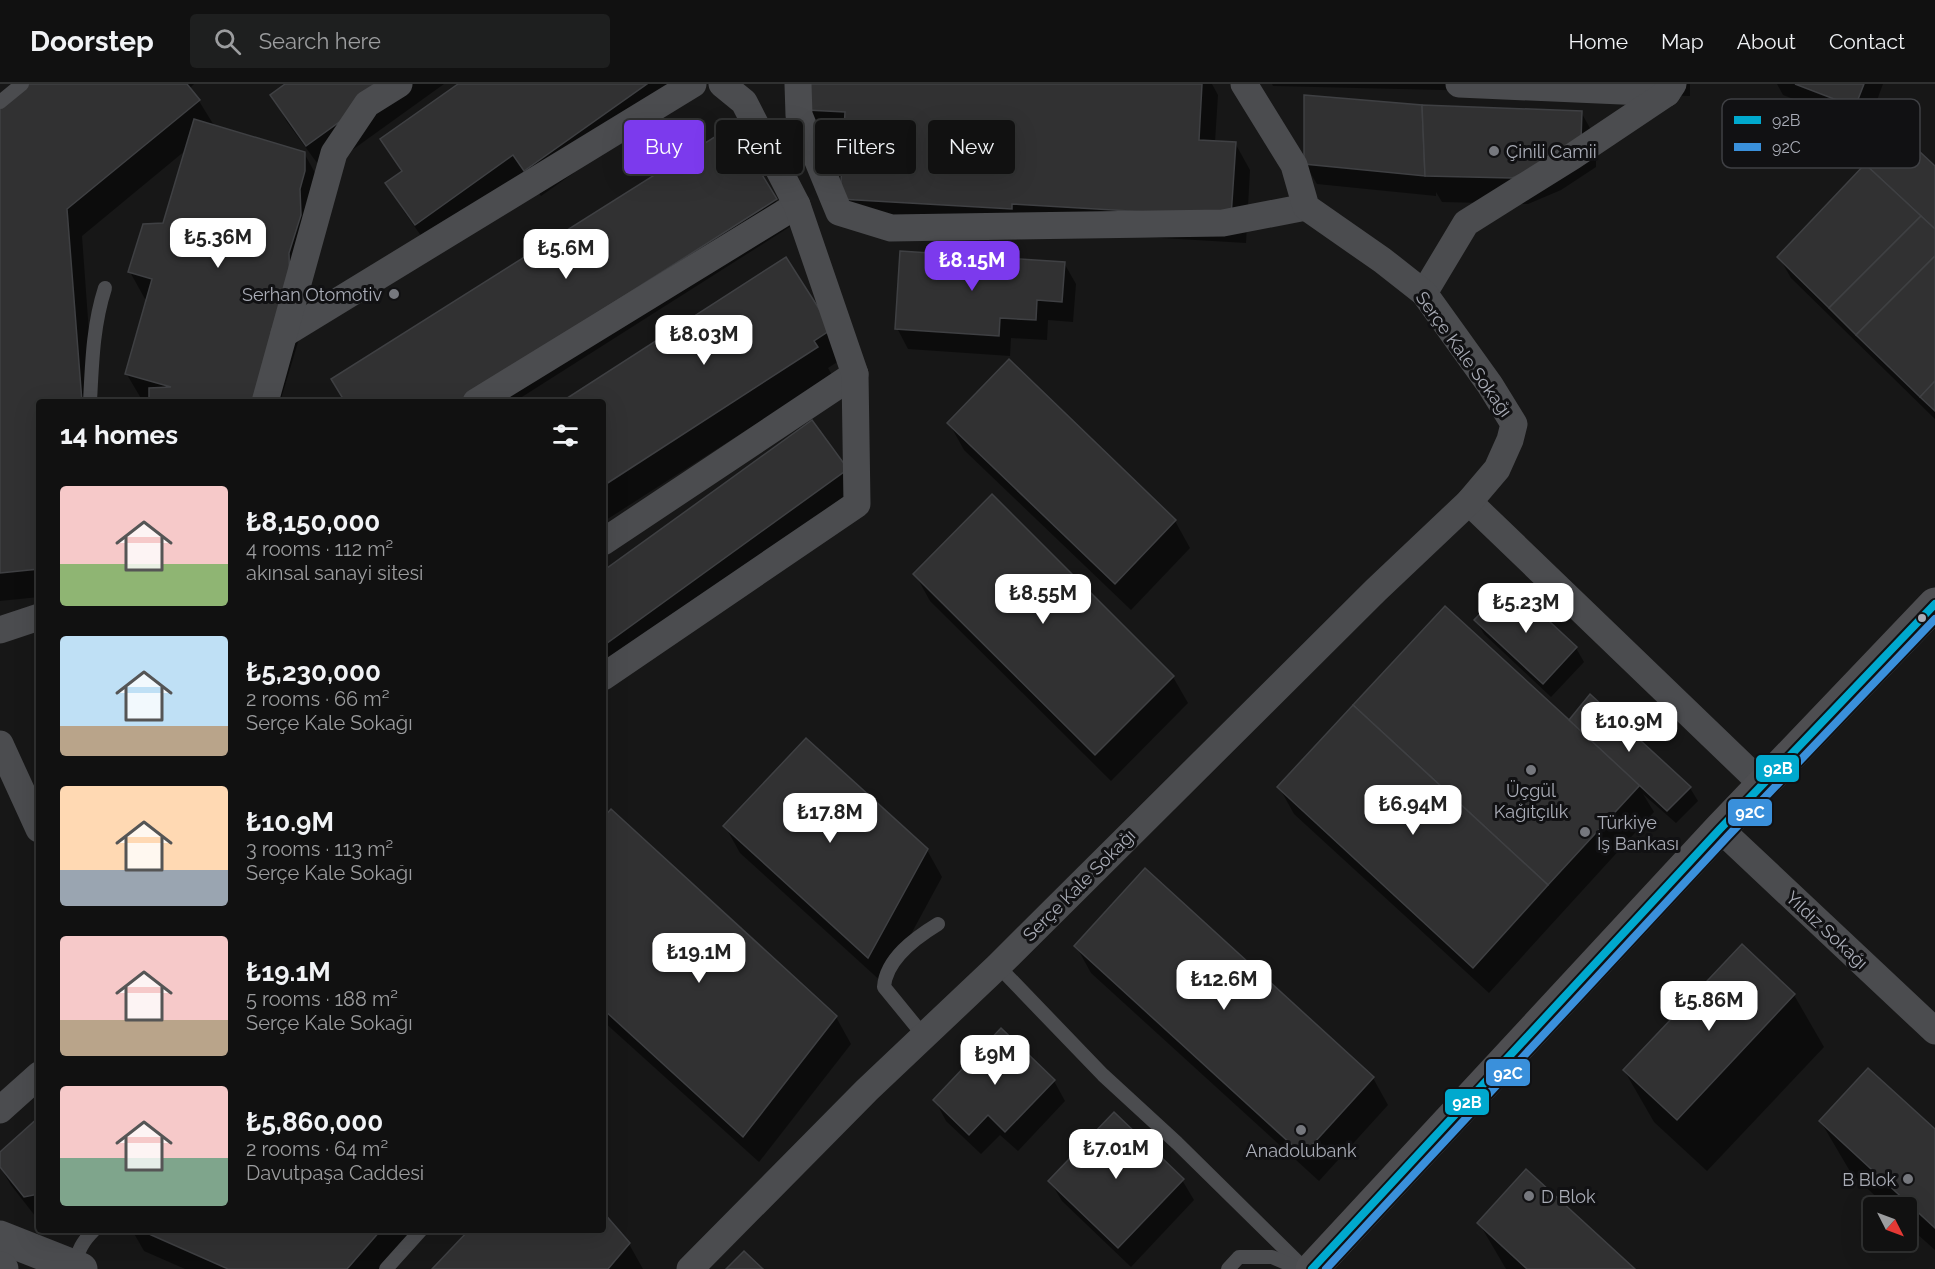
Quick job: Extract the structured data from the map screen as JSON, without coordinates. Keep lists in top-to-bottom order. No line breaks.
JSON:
{"streets":{"street":["Serçe Kale Sokağı","Yıldız Sokağı"]},"places":["Çinili Camii","Serhan Otomotiv","Üçgül Kağıtçılık","Türkiye İş Bankası","Anadolubank","B Blok","D Blok"],"lines":["transit line 92B","transit line 92C"],"legend":["92B","92C"],"north":"bottom right","page":{"header":"Doorstep","search":"Search here","nav":["Home","Map","About","Contact"],"chip":["Buy","Rent","Filters","New"],"price":["₺5.36M","₺5.6M","₺8.15M","₺8.03M","₺8.55M","₺5.23M","₺10.9M","₺6.94M","₺17.8M","₺19.1M","₺12.6M","₺5.86M","₺9M","₺7.01M"],"heading":"14 homes","list":[{"name":"₺8,150,000","note":"4 rooms · 112 m² · akınsal sanayi sitesi"},{"name":"₺5,230,000","note":"2 rooms · 66 m² · Serçe Kale Sokağı"},{"name":"₺10.9M","note":"3 rooms · 113 m² · Serçe Kale Sokağı"},{"name":"₺19.1M","note":"5 rooms · 188 m² · Serçe Kale Sokağı"},{"name":"₺5,860,000","note":"2 rooms · 64 m² · Davutpaşa Caddesi"}]}}
